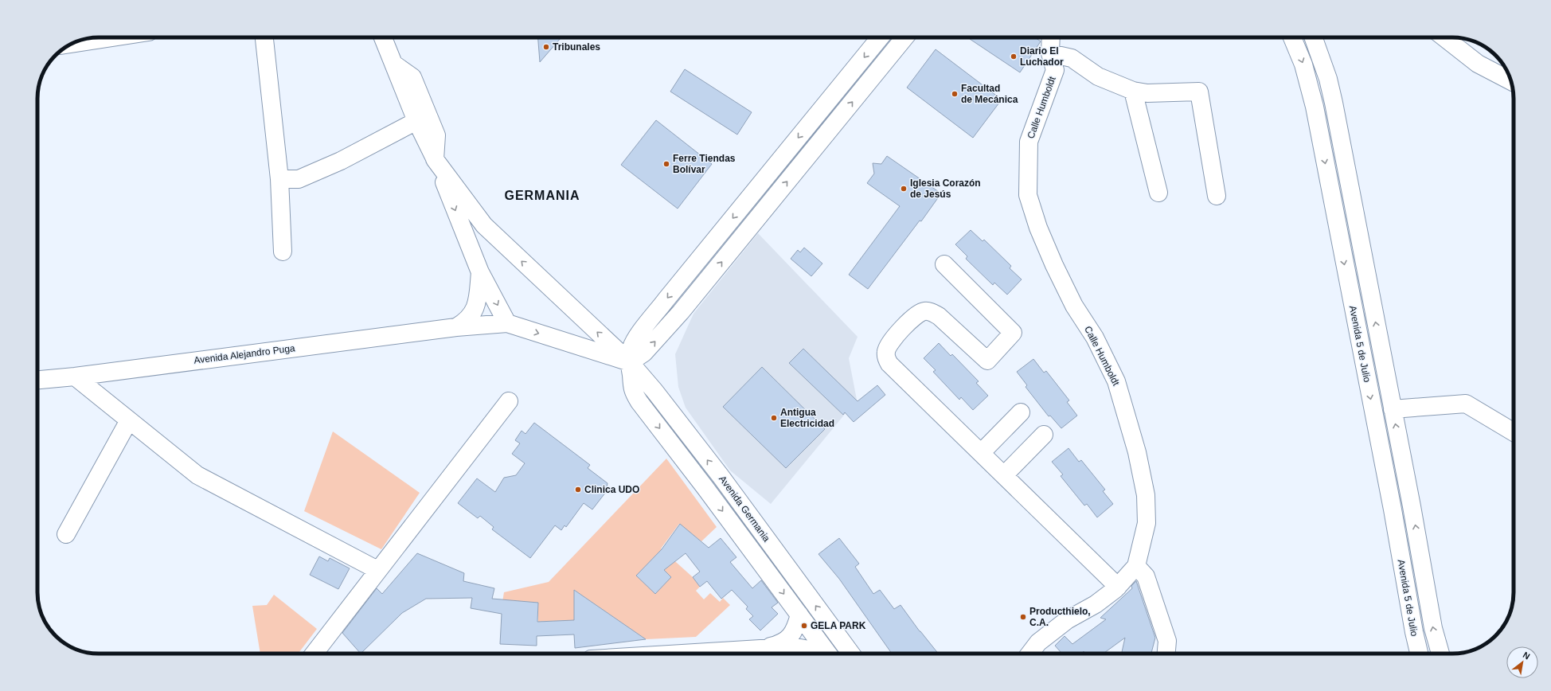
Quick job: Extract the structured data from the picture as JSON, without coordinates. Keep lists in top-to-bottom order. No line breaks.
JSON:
{"streets":{"street":["Calle Humboldt","Avenida 5 de Julio","Avenida Alejandro Puga","Avenida Germania"]},"districts":["GERMANIA"],"places":["Tribunales","Diario El Luchador","Facultad de Mecánica","Ferre Tiendas Bolívar","Iglesia Corazón de Jesús","Antigua Electricidad","Clinica UDO","Producthielo, C.A.","GELA PARK"],"north":"top right"}
